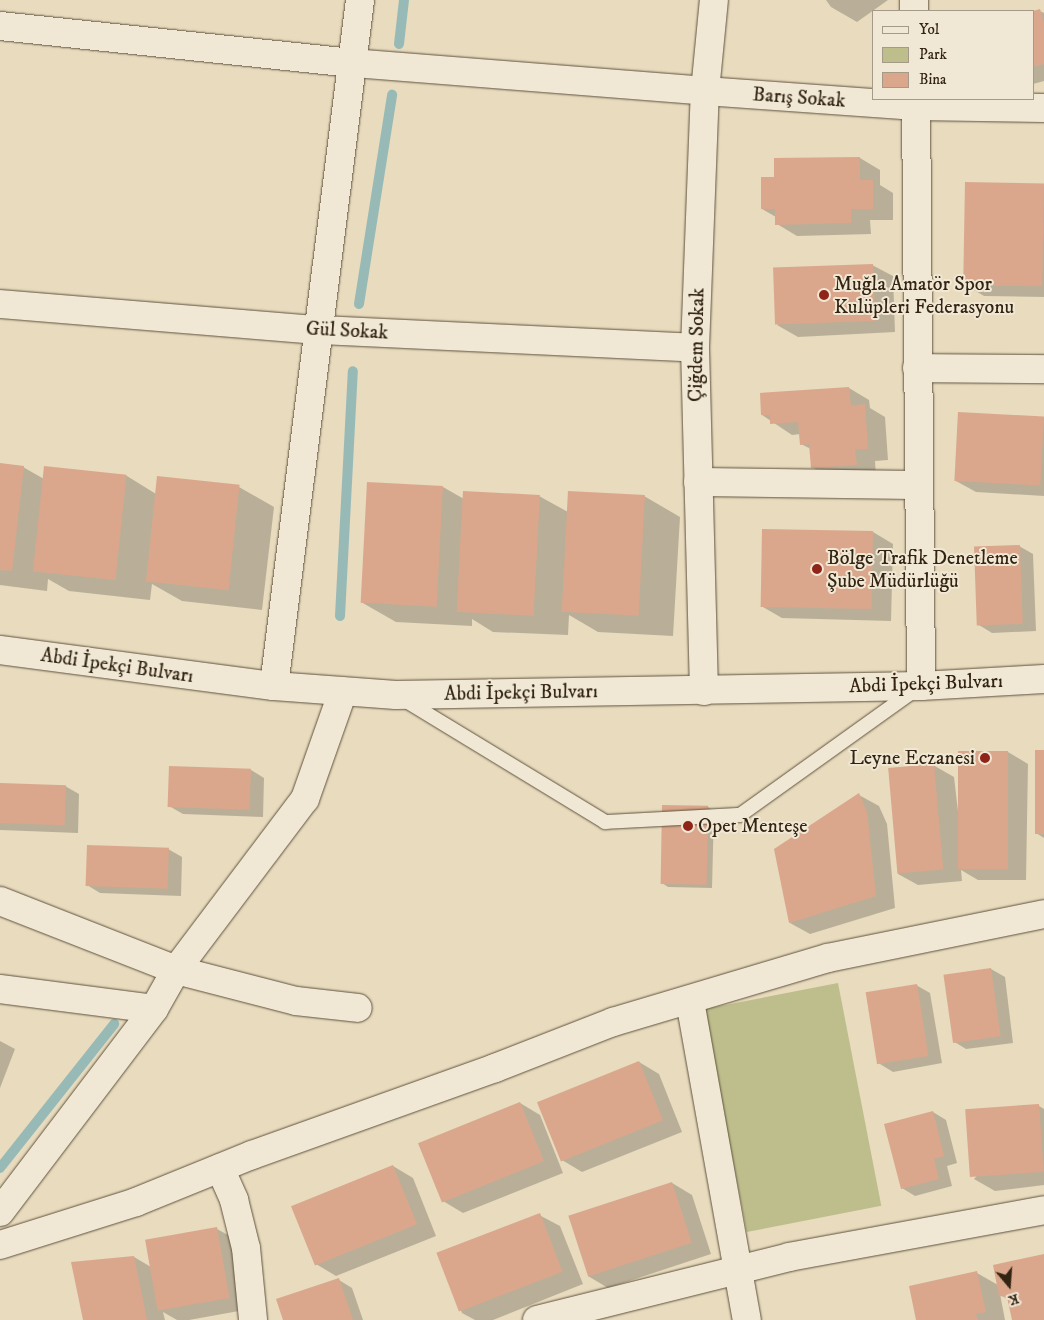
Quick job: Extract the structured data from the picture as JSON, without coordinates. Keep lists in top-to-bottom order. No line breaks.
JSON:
{"streets":{"street":["Barış Sokak","Gül Sokak","Çiğdem Sokak","Abdi İpekçi Bulvarı"]},"crossings":[["Barış Sokak","Çiğdem Sokak"],["Gül Sokak","Çiğdem Sokak"],["Çiğdem Sokak","Abdi İpekçi Bulvarı"]],"places":["Muğla Amatör Spor Kulüpleri Federasyonu","Bölge Trafik Denetleme Şube Müdürlüğü","Leyne Eczanesi","Opet Menteşe"],"legend":["Yol","Park","Bina"],"north":"bottom"}
